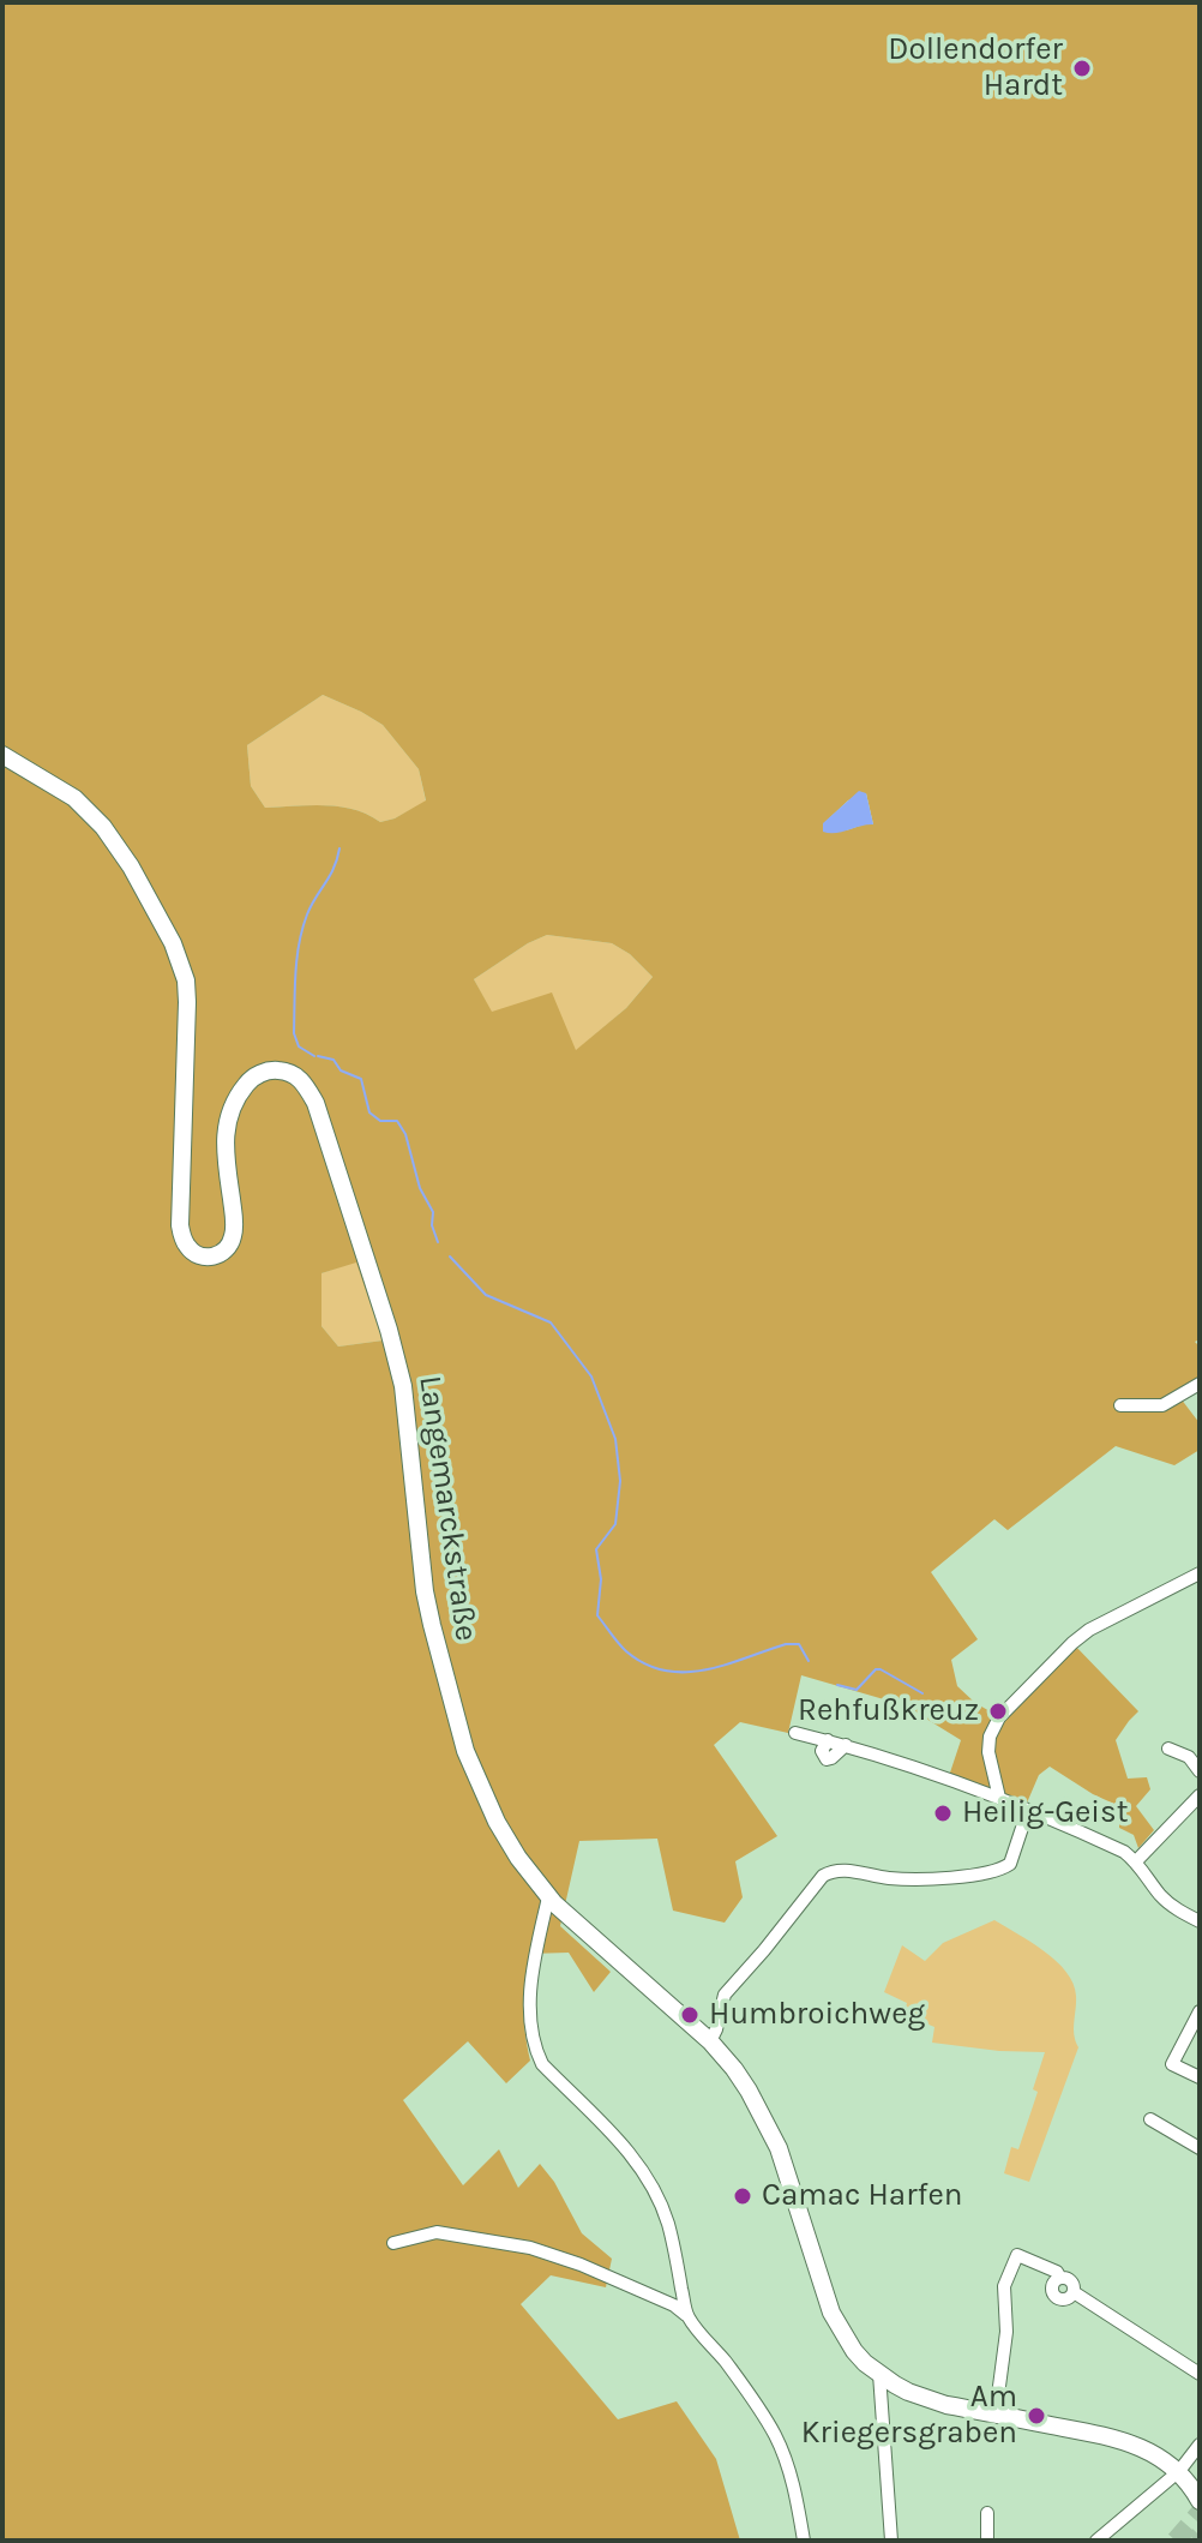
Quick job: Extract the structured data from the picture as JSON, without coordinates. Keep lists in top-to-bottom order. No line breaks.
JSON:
{"streets":{"main road":["Langemarckstraße"]},"places":["Dollendorfer Hardt","Rehfußkreuz","Heilig-Geist","Humbroichweg","Camac Harfen","Am Kriegersgraben"]}
